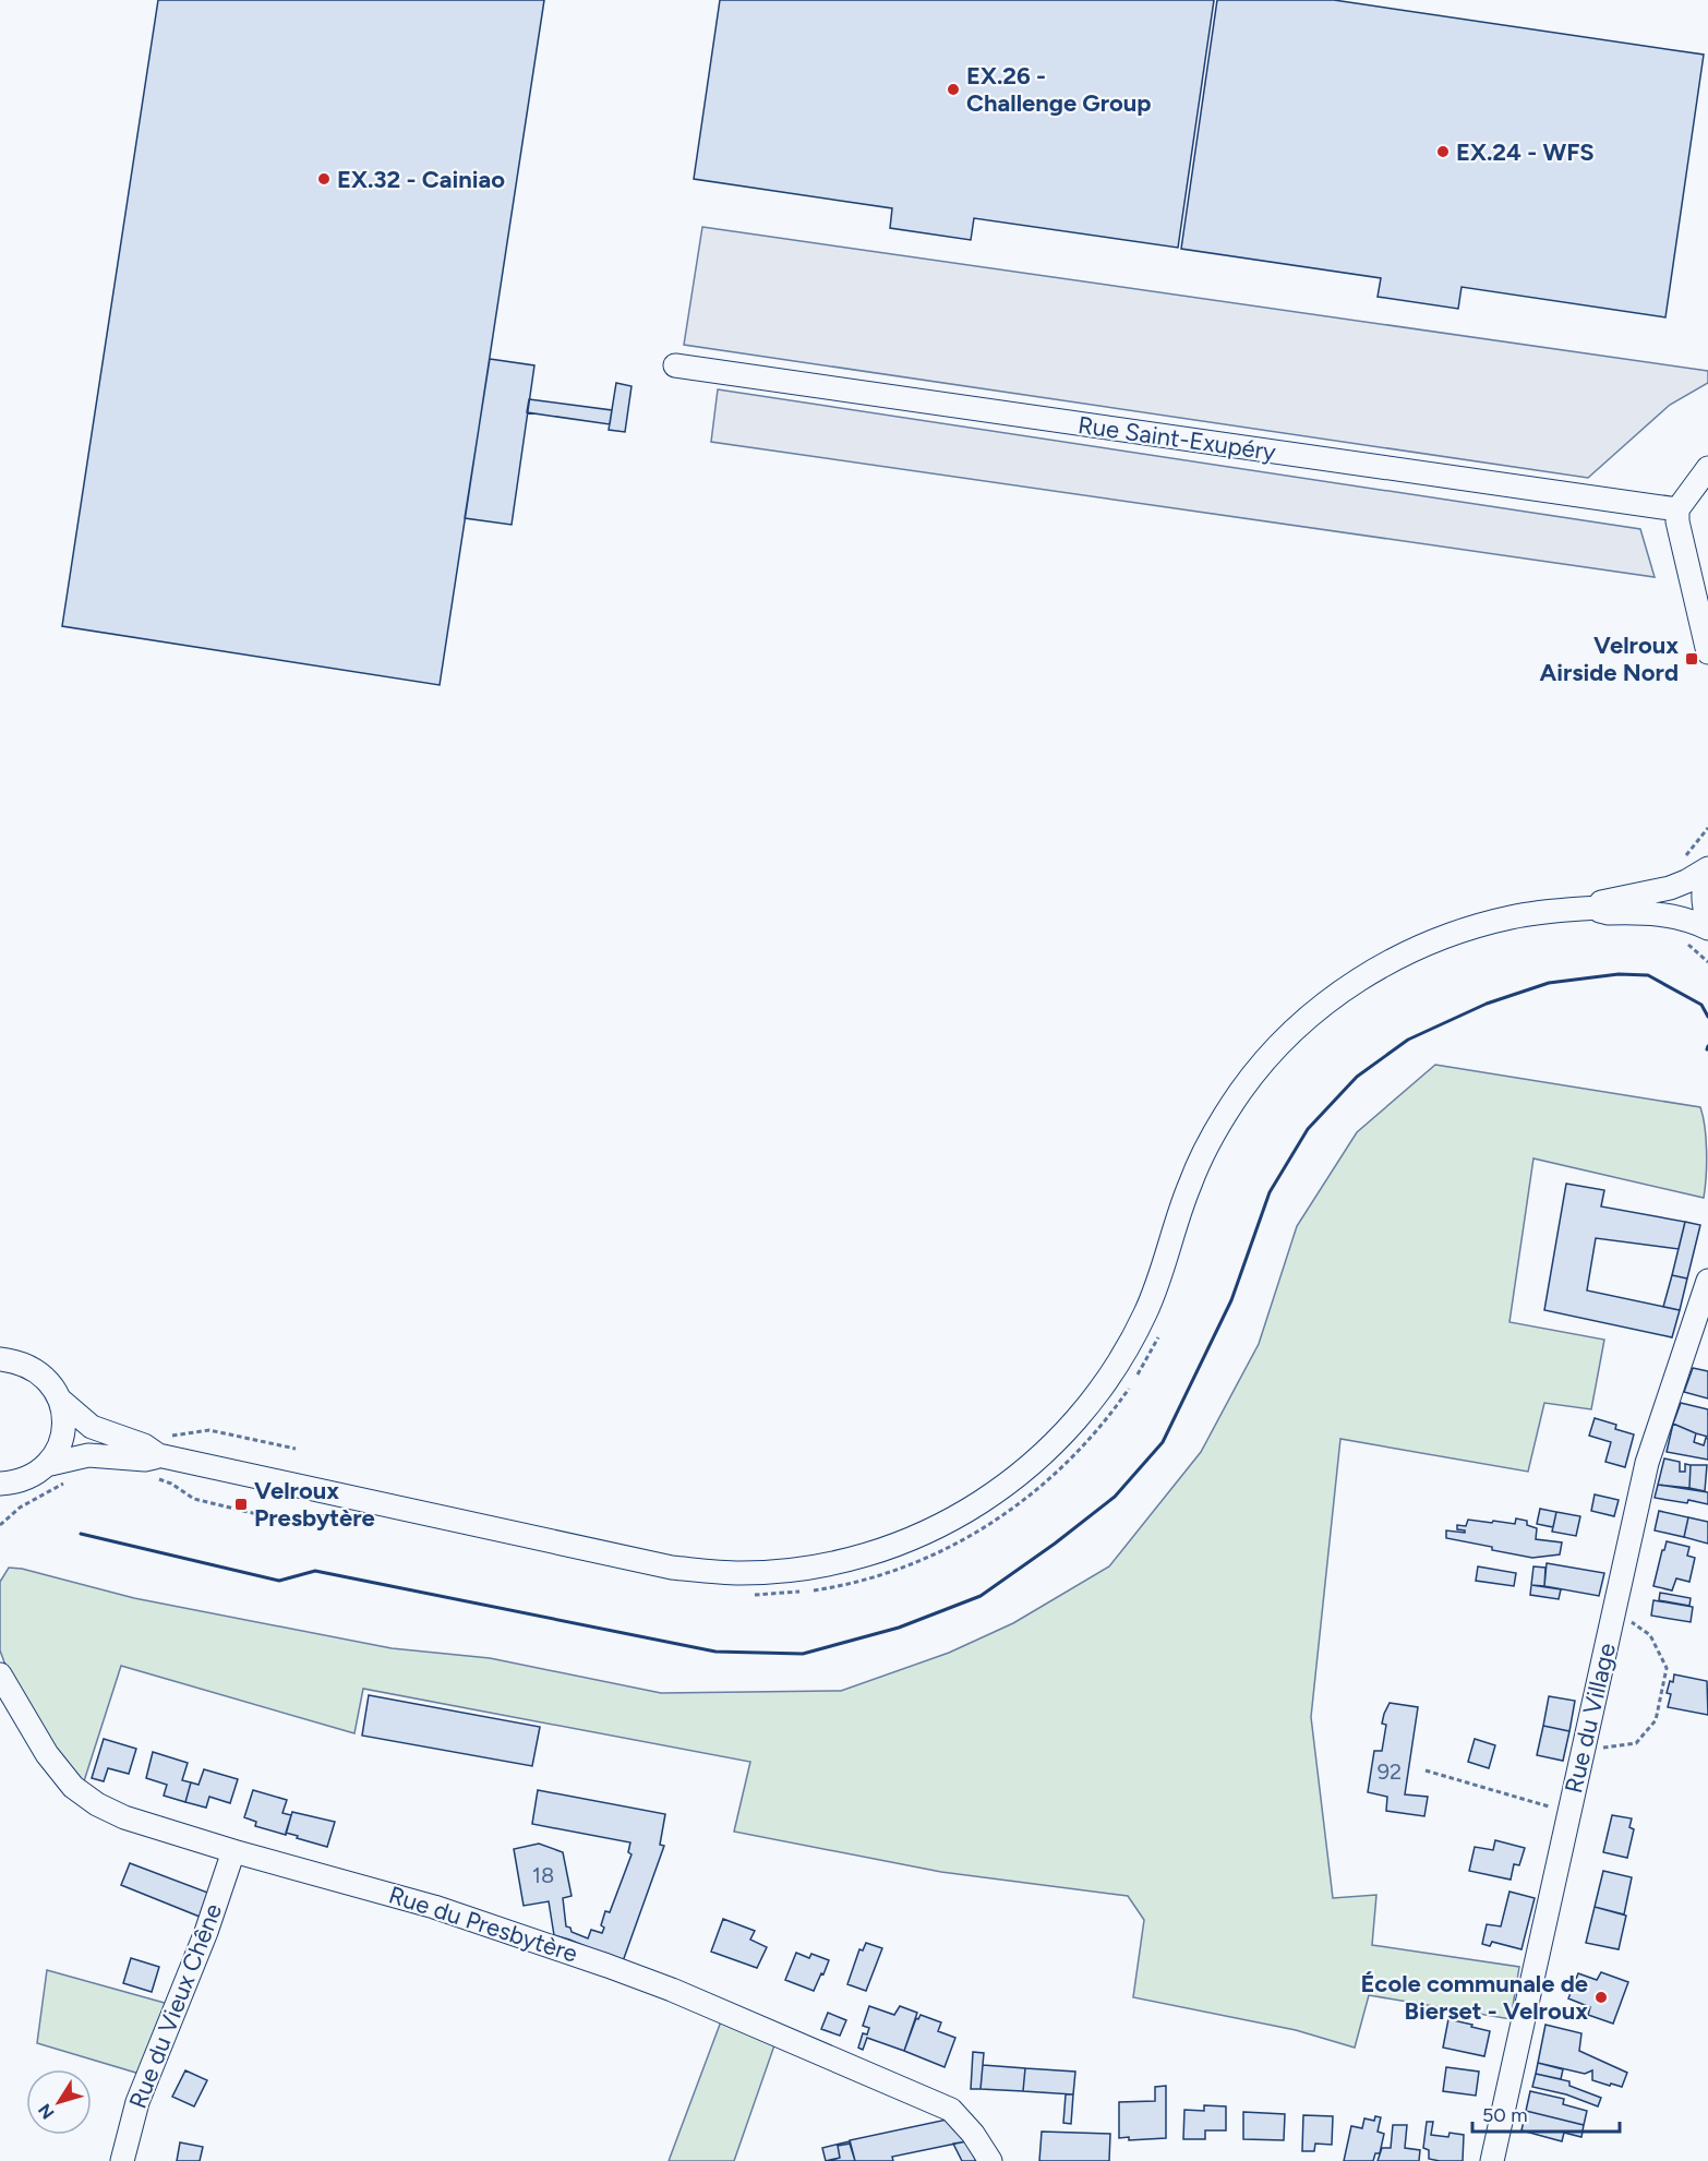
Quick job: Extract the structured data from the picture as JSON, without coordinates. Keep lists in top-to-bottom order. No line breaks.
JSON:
{"streets":{"street":["Rue Saint-Exupéry","Rue du Village","Rue du Presbytère","Rue du Vieux Chêne"]},"crossings":[["Rue du Presbytère","Rue du Vieux Chêne"]],"places":{"other":["EX.26 - Challenge Group","EX.24 - WFS","EX.32 - Cainiao","École communale de Bierset - Velroux"],"transit":["Velroux Airside Nord","Velroux Presbytère"]},"house_numbers":["92","18"],"scale_bar":"50 m","north":"bottom left"}
